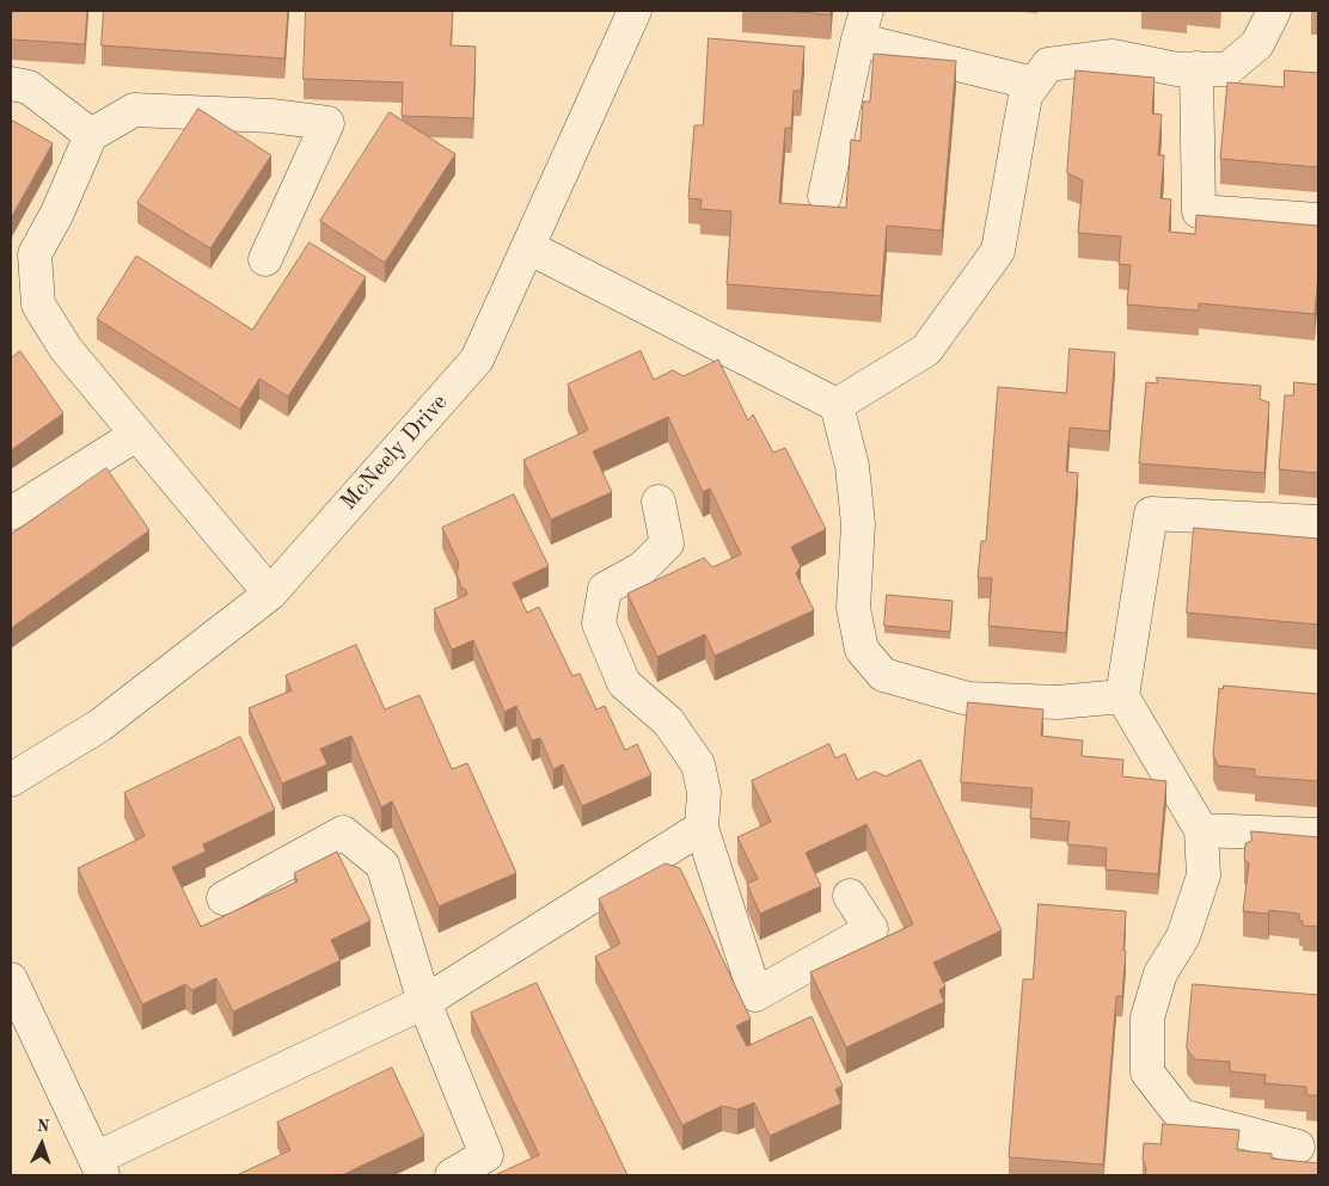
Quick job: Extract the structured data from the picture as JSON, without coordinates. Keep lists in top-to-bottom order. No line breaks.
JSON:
{"streets":{"street":["McNeely Drive"]},"north":"top"}
